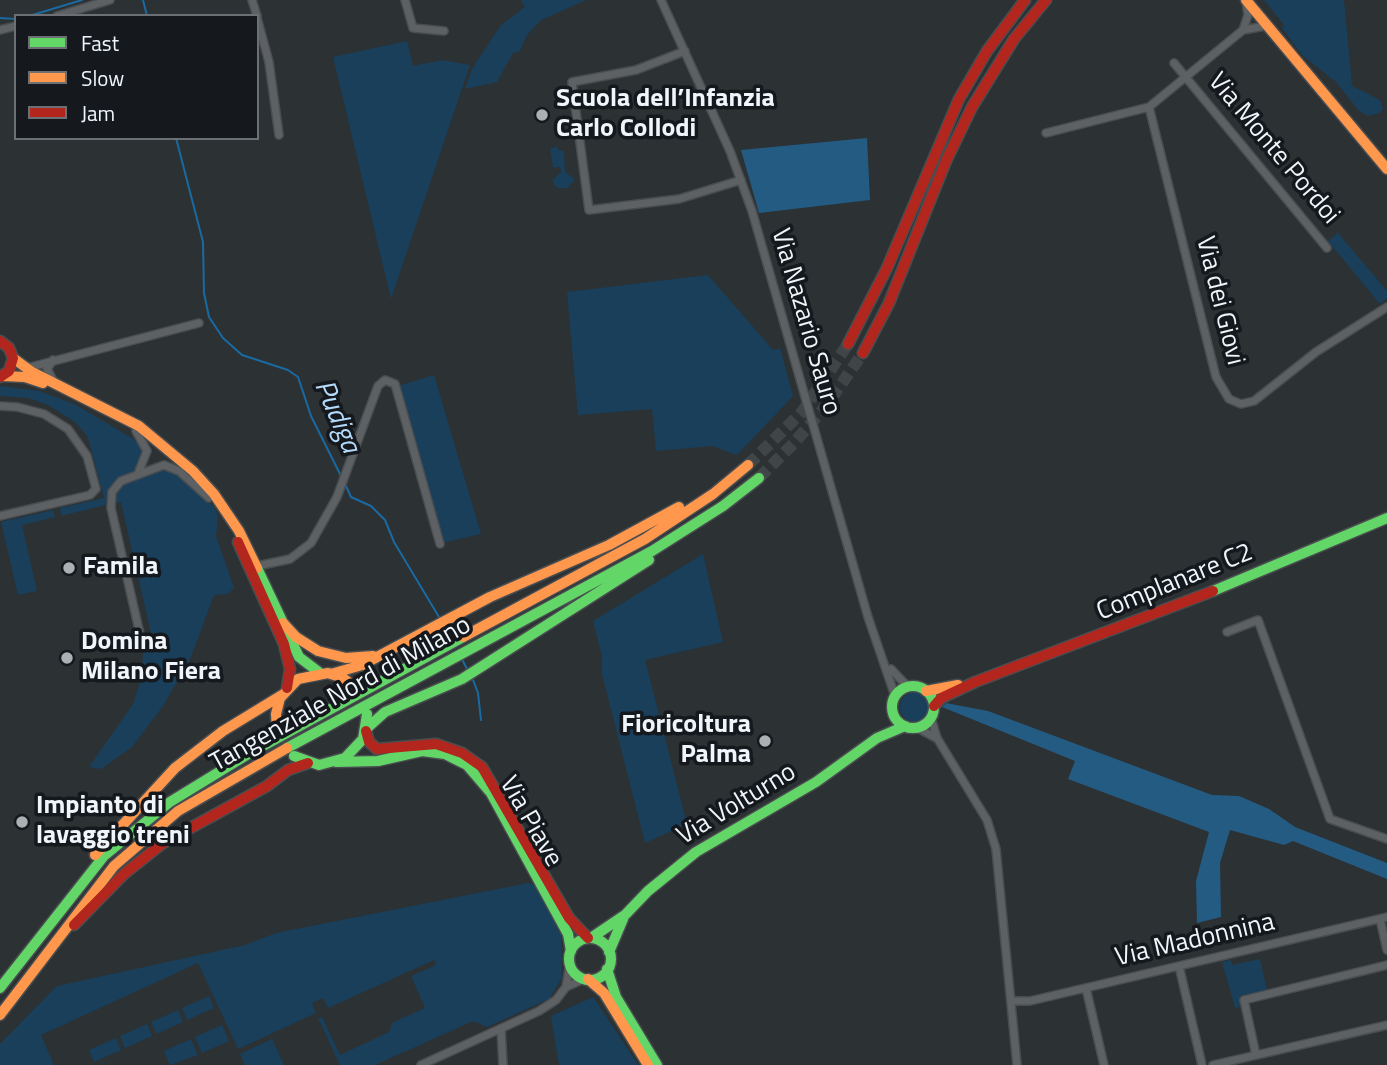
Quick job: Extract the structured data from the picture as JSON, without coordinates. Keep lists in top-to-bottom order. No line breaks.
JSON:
{"streets":{"main road":["Complanare C2","Tangenziale Nord di Milano","Via Volturno","Via Piave"],"street":["Via Monte Pordoi","Via dei Giovi","Via Nazario Sauro","Via Madonnina"]},"crossings":[["Via Nazario Sauro","Complanare C2"],["Via Nazario Sauro","Via Volturno"],["Complanare C2","Via Volturno"],["Tangenziale Nord di Milano","Via Piave"],["Via Volturno","Via Piave"]],"water":["Pudiga"],"places":["Scuola dell’Infanzia Carlo Collodi","Famila","Domina Milano Fiera","Fioricoltura Palma","Impianto di lavaggio treni"],"legend":["Fast","Slow","Jam"]}
